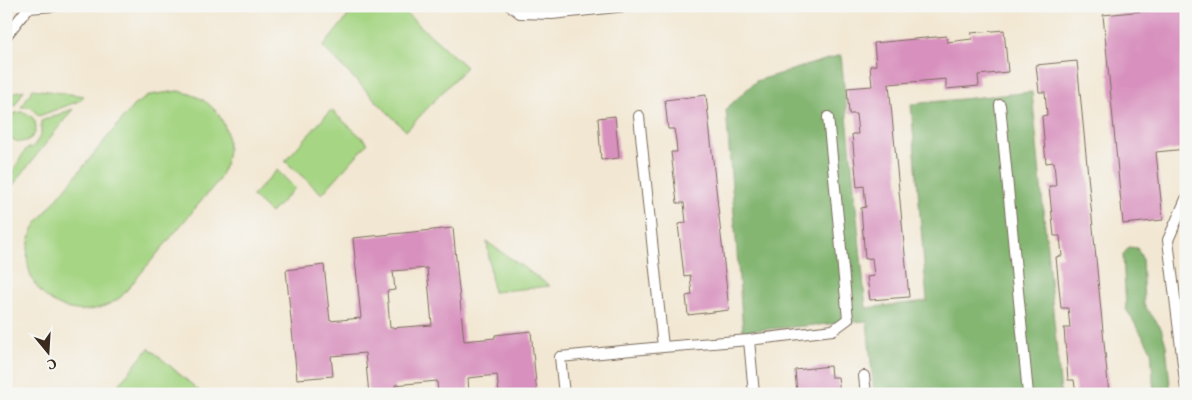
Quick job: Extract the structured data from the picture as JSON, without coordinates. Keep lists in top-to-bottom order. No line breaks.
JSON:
{"north":"bottom"}
